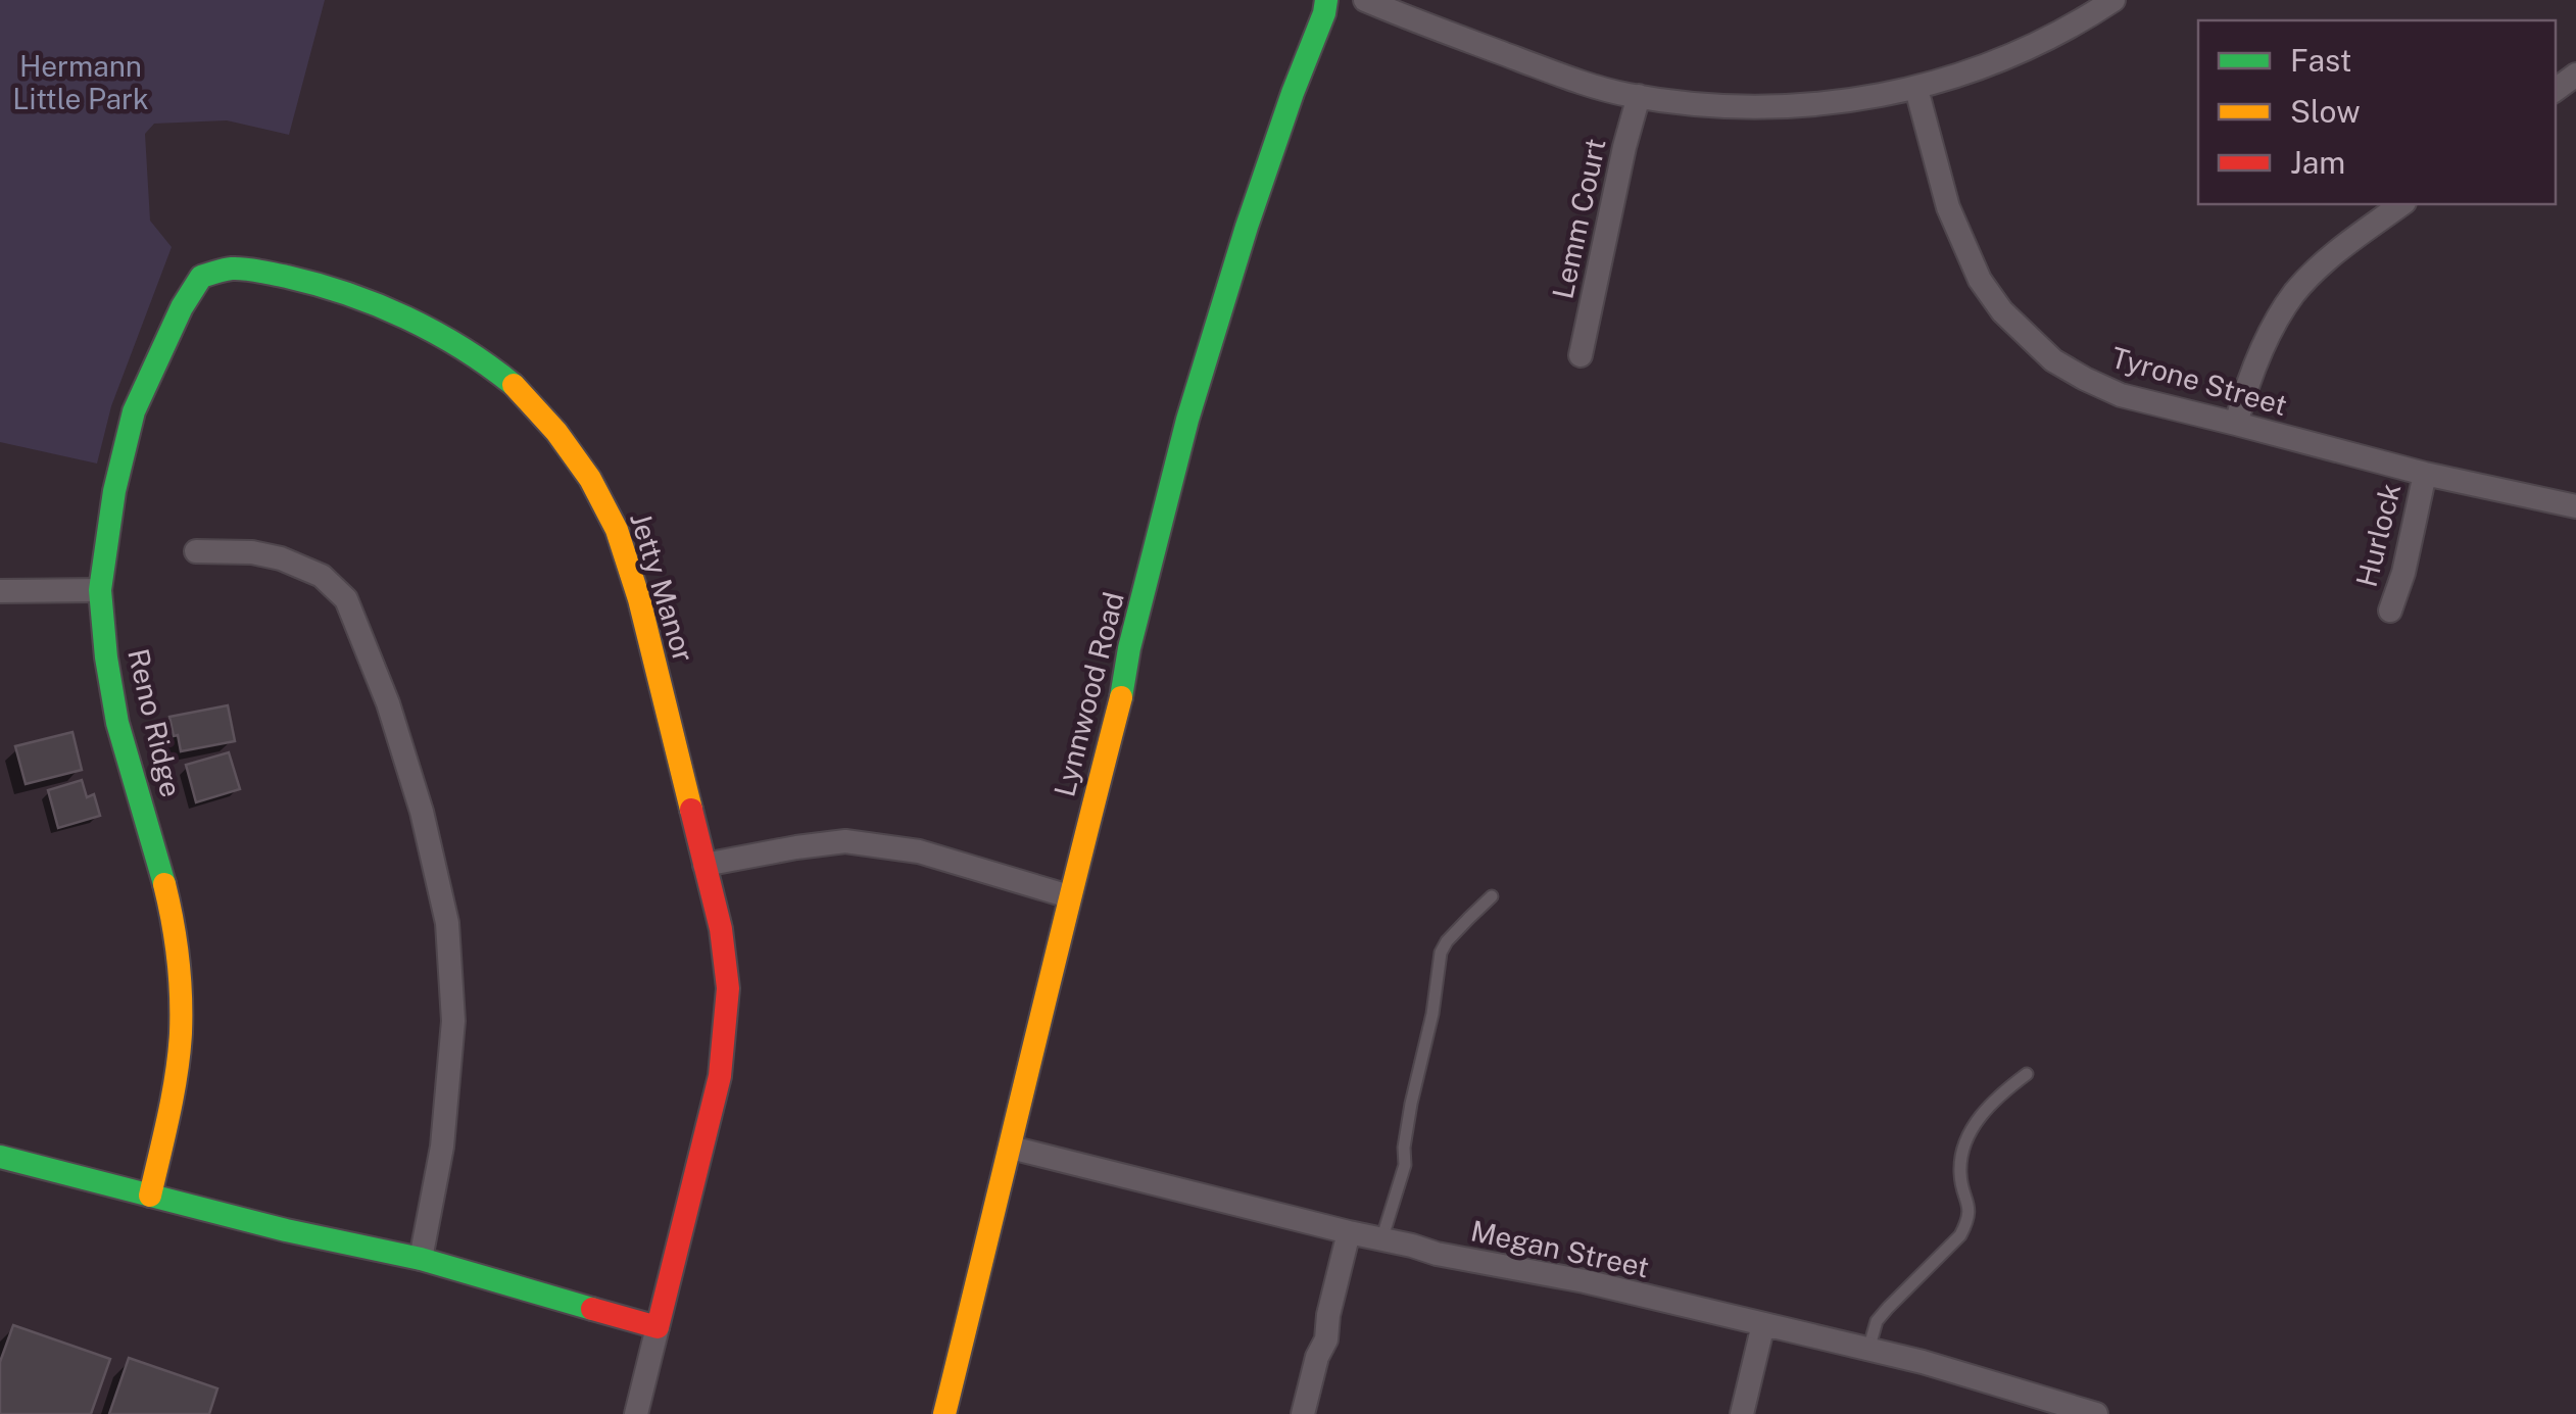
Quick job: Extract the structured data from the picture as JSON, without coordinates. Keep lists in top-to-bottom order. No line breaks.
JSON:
{"streets":{"street":["Lemm Court","Tyrone Street","Hurlock","Jetty Manor","Lynnwood Road","Reno Ridge","Megan Street"]},"crossings":[["Tyrone Street","Hurlock"],["Jetty Manor","Reno Ridge"],["Lynnwood Road","Megan Street"]],"parks":["Hermann Little Park"],"legend":["Fast","Slow","Jam"]}
